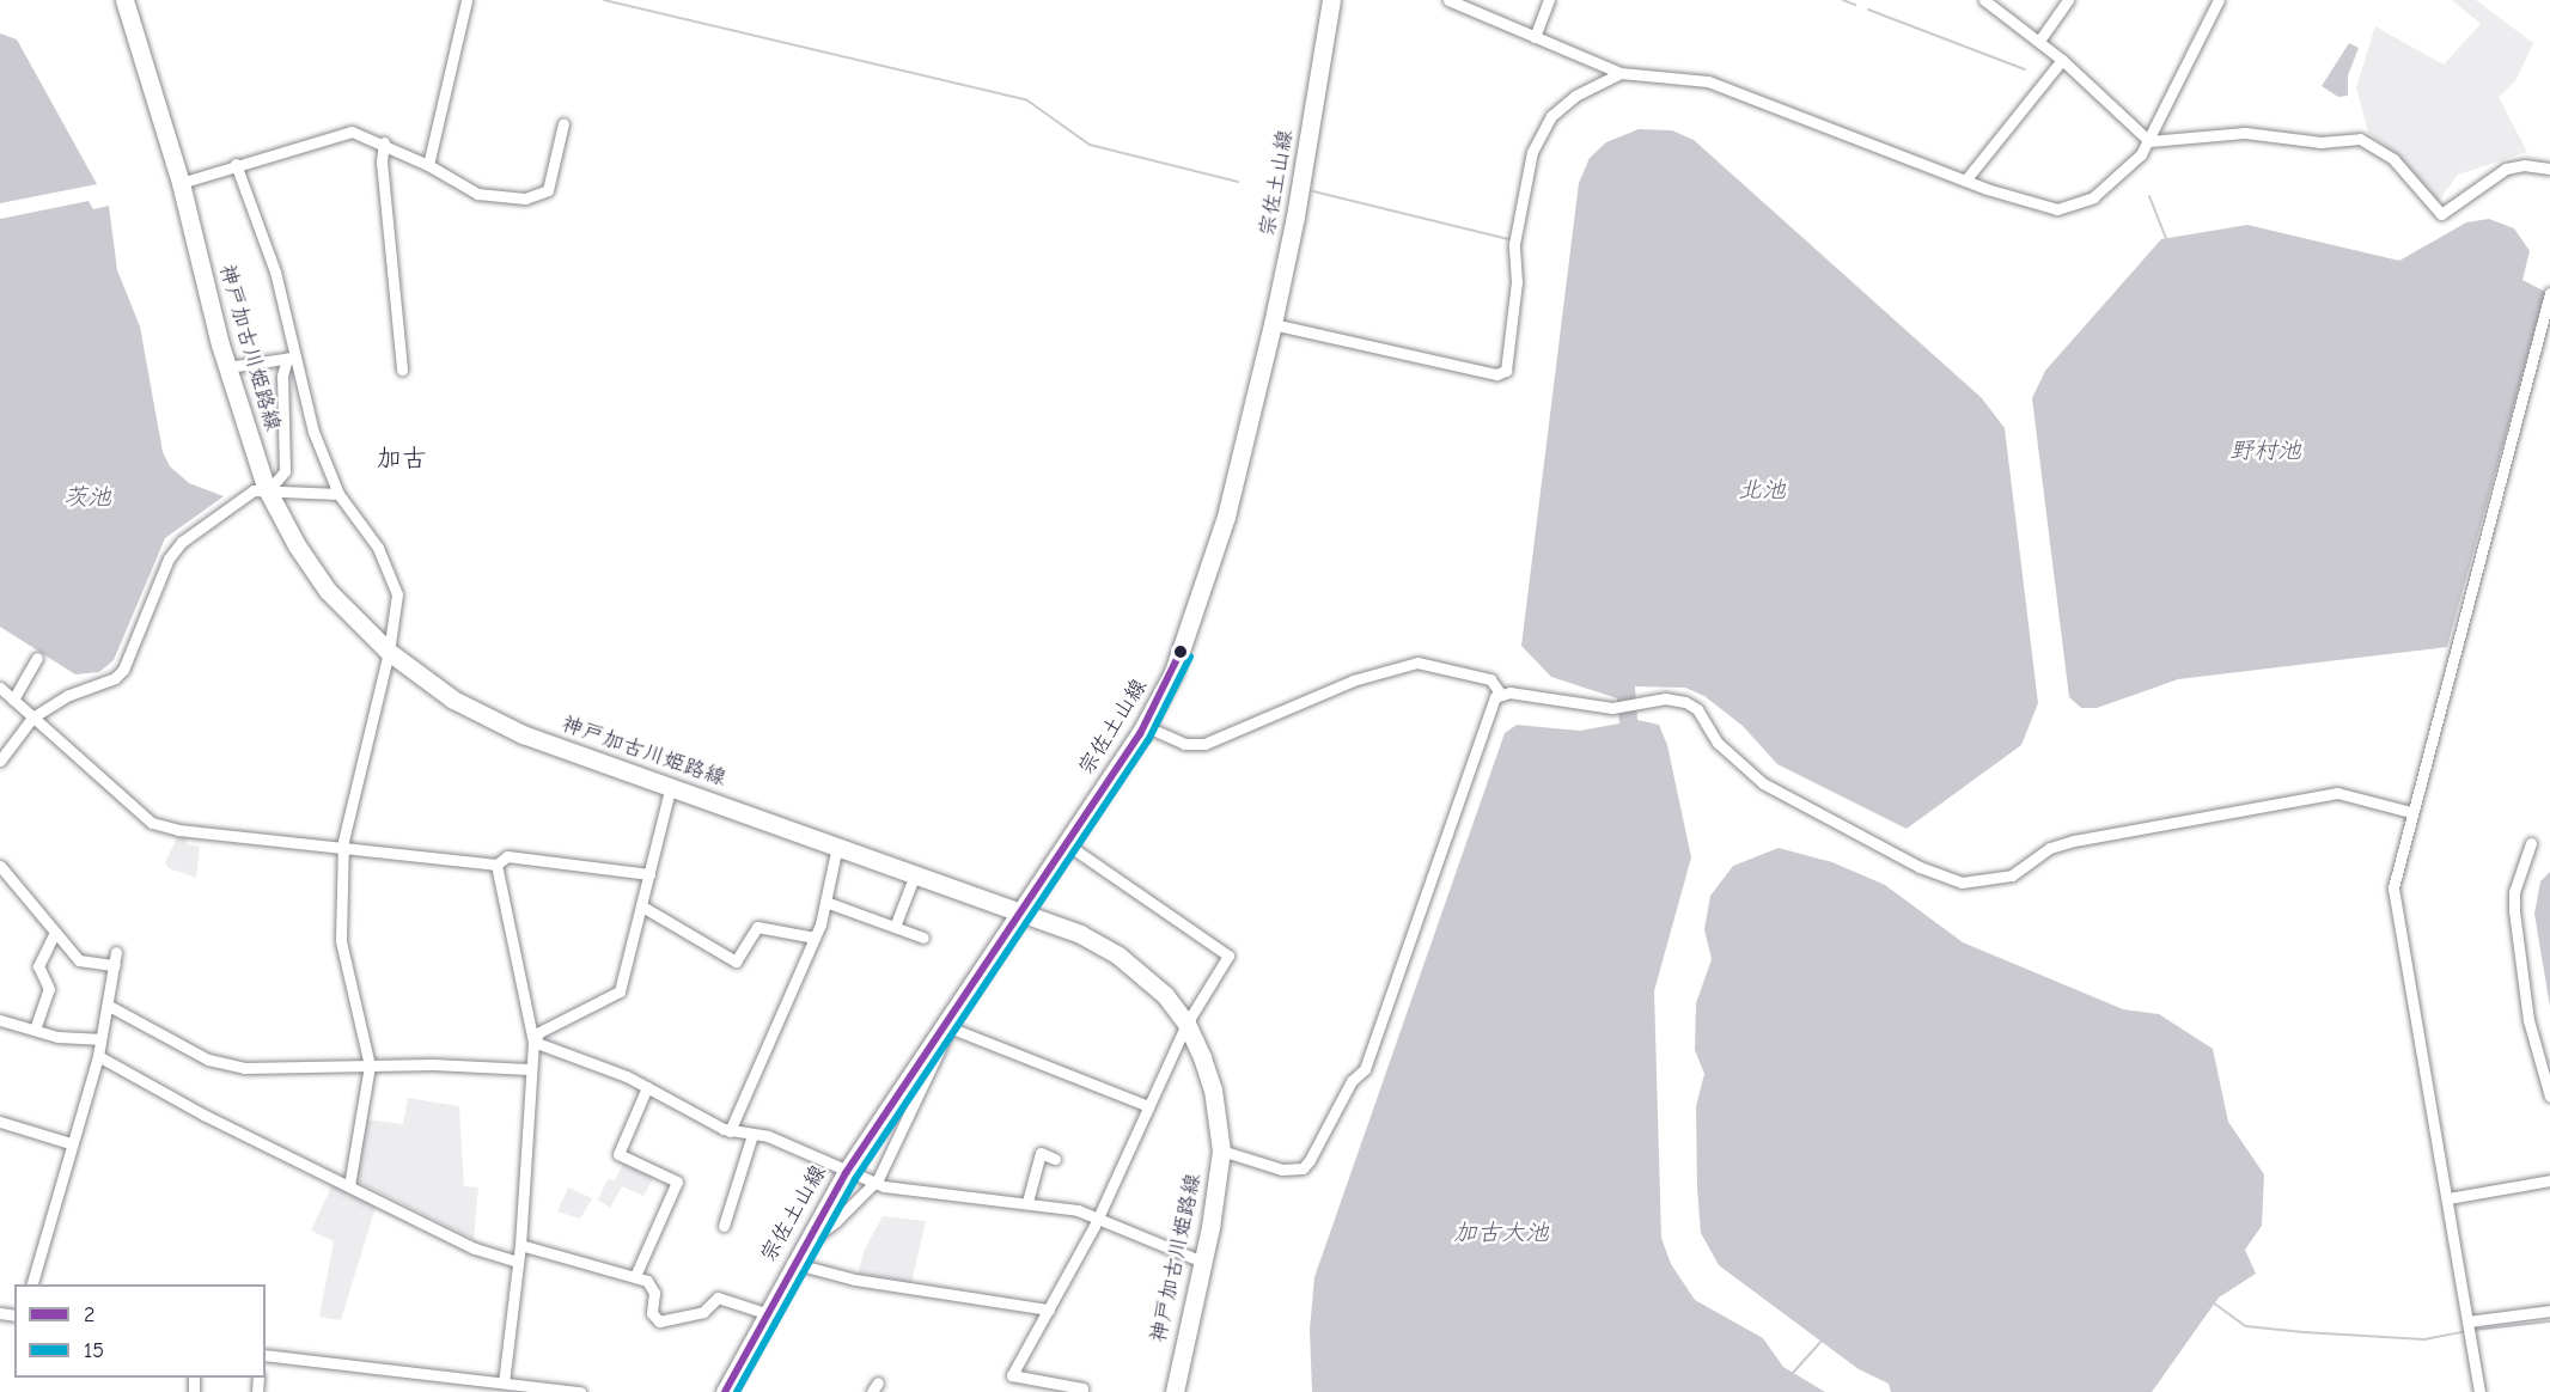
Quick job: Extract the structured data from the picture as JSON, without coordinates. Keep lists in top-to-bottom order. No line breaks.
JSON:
{"streets":{"main road":["宗佐土山線","神戸加古川姫路線"]},"crossings":[["宗佐土山線","神戸加古川姫路線"]],"districts":["加古"],"water":["野村池","北池","茨池","加古大池"],"lines":["transit line 2","transit line 15"],"legend":["2","15"]}
